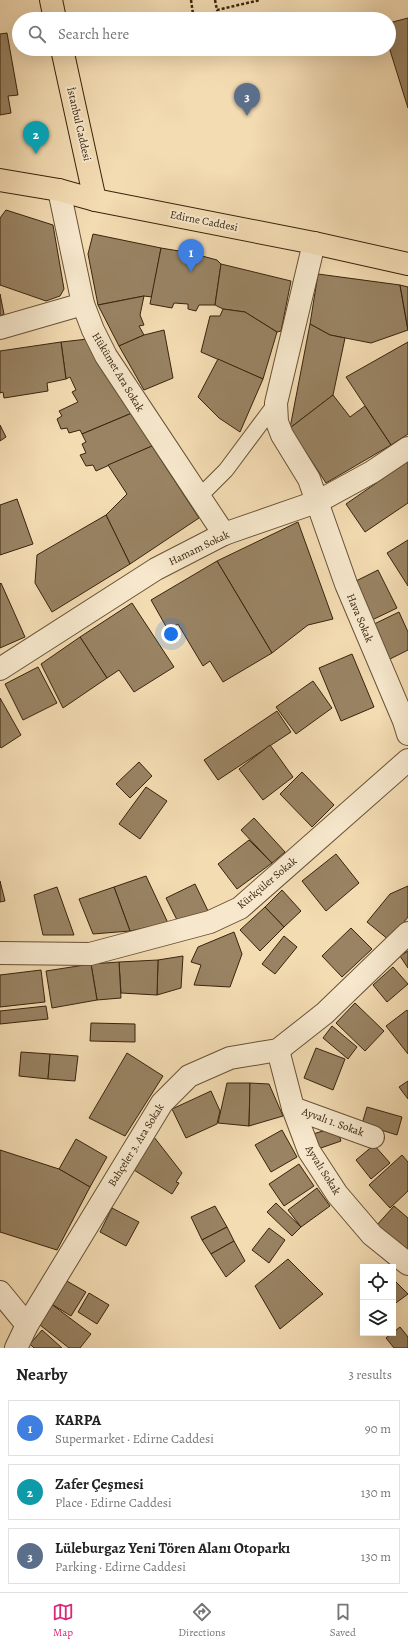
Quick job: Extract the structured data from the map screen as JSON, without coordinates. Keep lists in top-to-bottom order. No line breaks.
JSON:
{"streets":{"main road":["İstanbul Caddesi","Edirne Caddesi"],"street":["Hükümet Ara Sokak","Hamam Sokak","Hava Sokak","Kürkçüler Sokak","Ayvalı 1. Sokak","Bahçeler 3. Ara Sokak","Ayvalı Sokak"]},"crossings":[["İstanbul Caddesi","Edirne Caddesi"],["Edirne Caddesi","Hükümet Ara Sokak"],["Edirne Caddesi","Hava Sokak"],["Hükümet Ara Sokak","Hamam Sokak"],["Hamam Sokak","Hava Sokak"],["Ayvalı 1. Sokak","Ayvalı Sokak"],["Bahçeler 3. Ara Sokak","Ayvalı Sokak"]],"page":{"search":"Search here","pins":["3","2","1"],"heading":["Nearby","3 results"],"list":[{"mark":"1","name":"KARPA","note":"Supermarket · Edirne Caddesi","value":"90 m"},{"mark":"2","name":"Zafer Çeşmesi","note":"Place · Edirne Caddesi","value":"130 m"},{"mark":"3","name":"Lüleburgaz Yeni Tören Alanı Otoparkı","note":"Parking · Edirne Caddesi","value":"130 m"}],"nav":["Map","Directions","Saved"]}}
